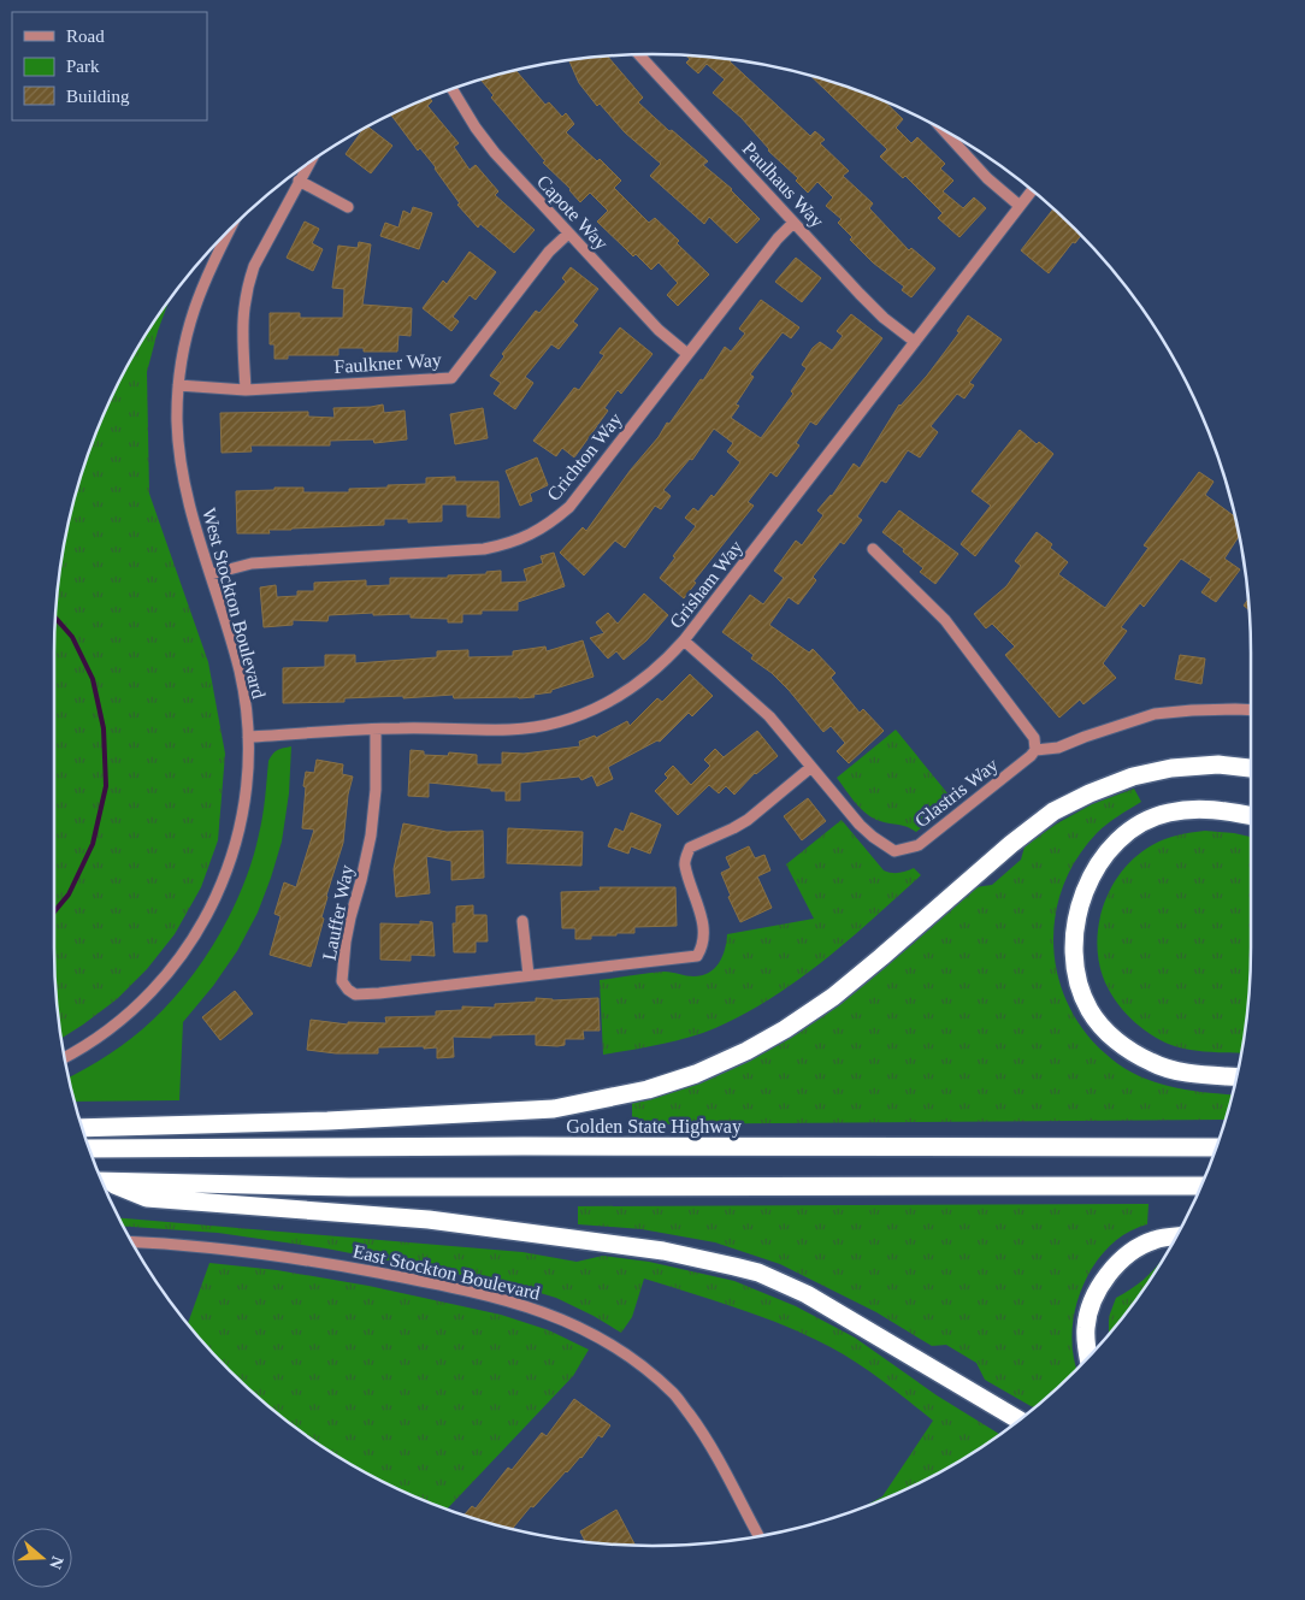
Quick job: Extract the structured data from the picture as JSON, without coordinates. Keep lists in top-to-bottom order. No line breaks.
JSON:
{"streets":{"highway":["Golden State Highway"],"street":["Paulhaus Way","Capote Way","Faulkner Way","Crichton Way","Grisham Way","West Stockton Boulevard","Glastris Way","Lauffer Way","East Stockton Boulevard"]},"crossings":[["Paulhaus Way","Crichton Way"],["Paulhaus Way","Grisham Way"],["Capote Way","Faulkner Way"],["Capote Way","Crichton Way"],["Faulkner Way","West Stockton Boulevard"],["Crichton Way","West Stockton Boulevard"],["Grisham Way","West Stockton Boulevard"],["Grisham Way","Glastris Way"],["Grisham Way","Lauffer Way"],["Glastris Way","Lauffer Way"]],"legend":["Road","Park","Building"],"north":"right"}
